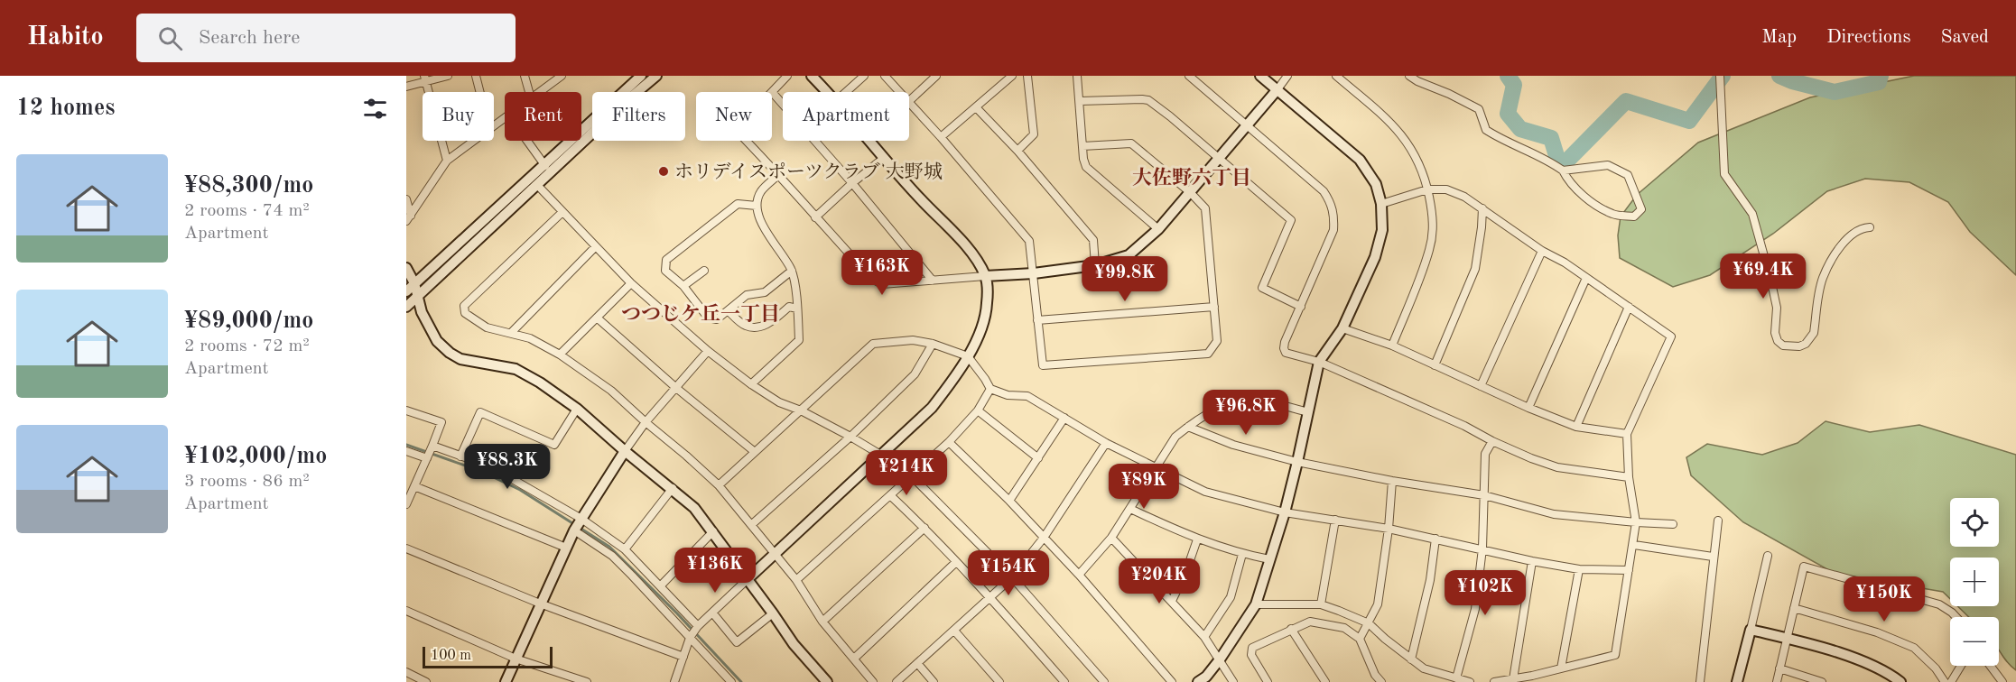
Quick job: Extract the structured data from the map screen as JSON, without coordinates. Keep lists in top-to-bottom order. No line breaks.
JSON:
{"districts":["大佐野六丁目","つつじケ丘一丁目"],"places":["ホリデイスポーツクラブ 大野城"],"scale_bar":"100 m","page":{"header":"Habito","search":"Search here","nav":["Map","Directions","Saved"],"heading":"12 homes","chip":["Buy","Rent","Filters","New","Apartment"],"list":[{"name":"¥88,300/mo","note":"2 rooms · 74 m² · Apartment"},{"name":"¥89,000/mo","note":"2 rooms · 72 m² · Apartment"},{"name":"¥102,000/mo","note":"3 rooms · 86 m² · Apartment"}],"price":["¥163K","¥69.4K","¥99.8K","¥96.8K","¥88.3K","¥214K","¥89K","¥136K","¥154K","¥204K","¥102K","¥150K"],"map_buttons":["+","−"],"scale":"100 m"}}
